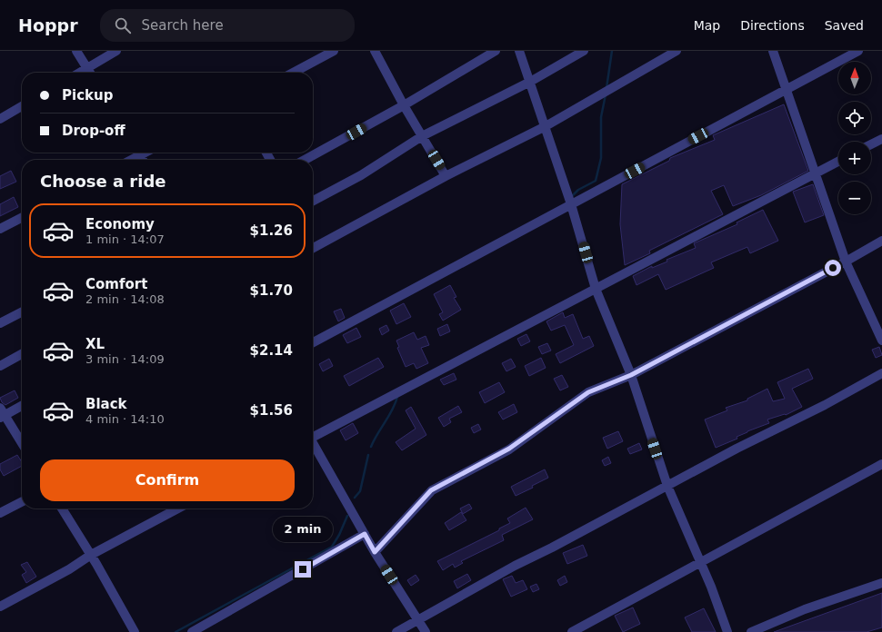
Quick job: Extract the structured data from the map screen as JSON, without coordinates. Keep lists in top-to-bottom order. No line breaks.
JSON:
{"north":"top","page":{"header":"Hoppr","search":"Search here","nav":["Map","Directions","Saved"],"map_buttons":["+","−"],"banner":["Pickup","Drop-off"],"heading":"Choose a ride","list":[{"name":"Economy","note":"1 min · 14:07","value":"$1.26"},{"name":"Comfort","note":"2 min · 14:08","value":"$1.70"},{"name":"XL","note":"3 min · 14:09","value":"$2.14"},{"name":"Black","note":"4 min · 14:10","value":"$1.56"}],"buttons":"Confirm","bubble":"2 min"}}
